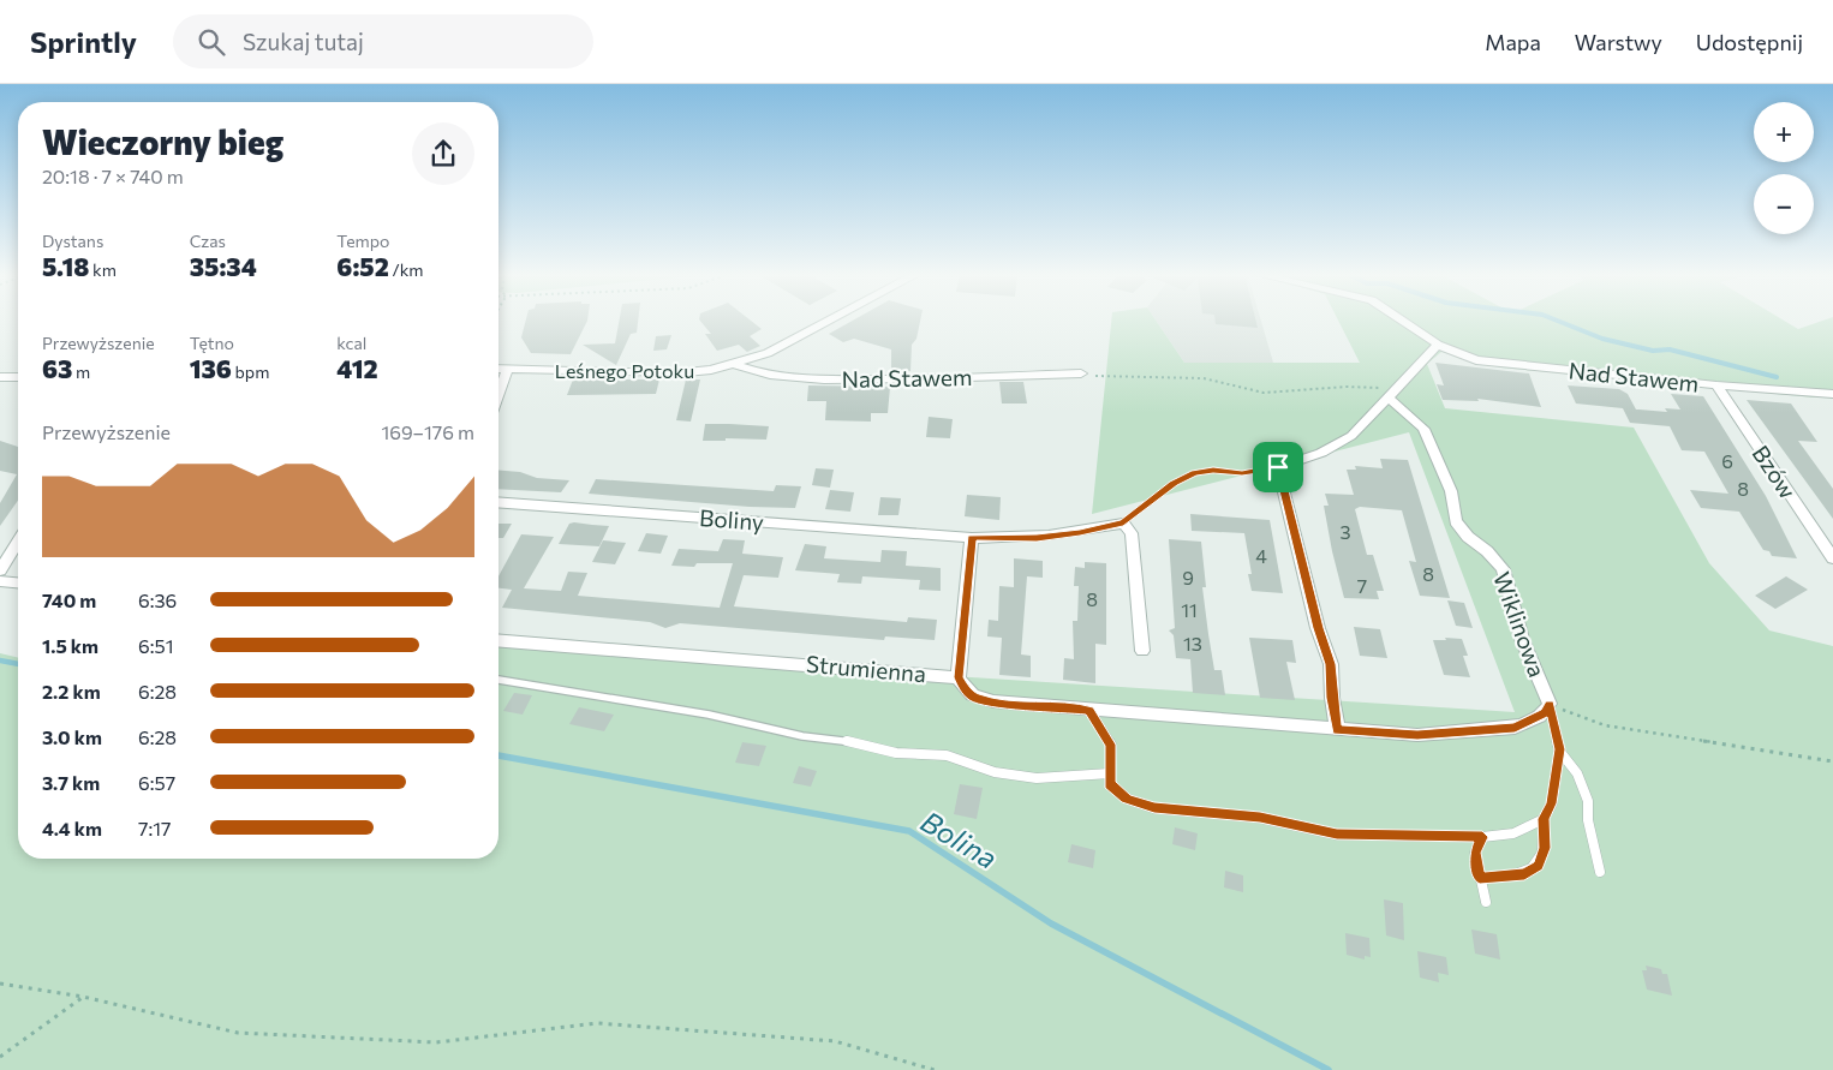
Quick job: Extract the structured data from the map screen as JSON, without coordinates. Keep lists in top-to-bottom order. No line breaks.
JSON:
{"streets":{"street":["Leśnego Potoku","Nad Stawem","Bzów","Boliny","Wiklinowa","Strumienna"]},"crossings":[["Leśnego Potoku","Nad Stawem"],["Nad Stawem","Bzów"],["Wiklinowa","Strumienna"]],"water":["Bolina"],"house_numbers":["6","8","3","4","8","9","7","8","11","13"],"page":{"header":"Sprintly","search":"Szukaj tutaj","nav":["Mapa","Warstwy","Udostępnij"],"map_buttons":["+","−"],"heading":["Wieczorny bieg","20:18 · 7 × 740 m"],"stats":[["Dystans","5.18 km"],["Czas","35:34"],["Tempo","6:52 /km"],["Przewyższenie","63 m"],["Tętno","136 bpm"],["kcal","412"]],"chart":["Przewyższenie","169–176 m"],"list":[{"name":"740 m","note":"6:36"},{"name":"1.5 km","note":"6:51"},{"name":"2.2 km","note":"6:28"},{"name":"3.0 km","note":"6:28"},{"name":"3.7 km","note":"6:57"},{"name":"4.4 km","note":"7:17"}]}}
